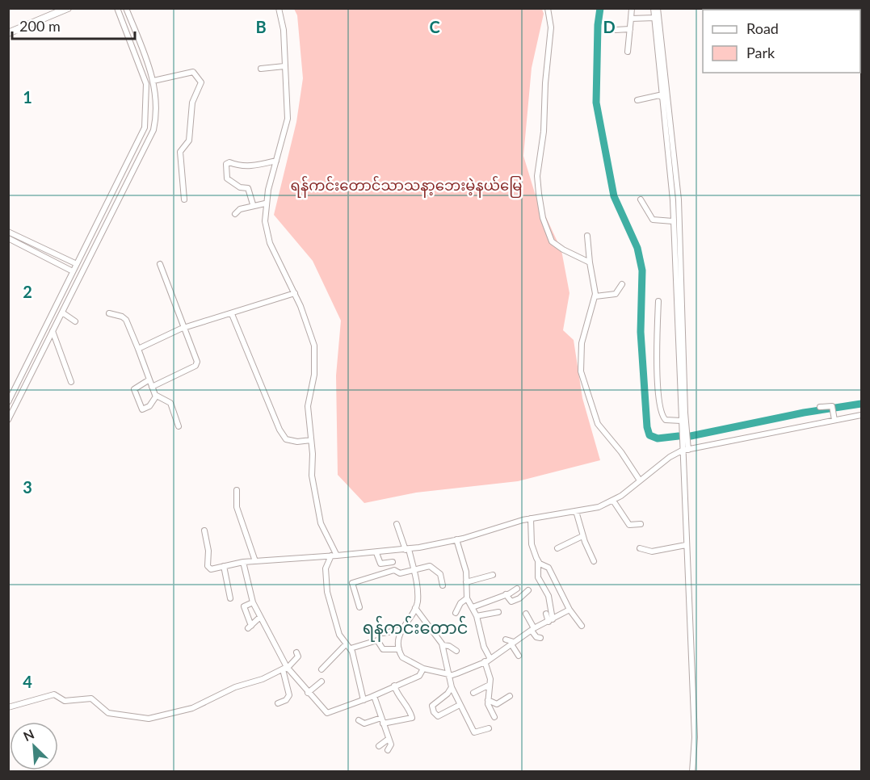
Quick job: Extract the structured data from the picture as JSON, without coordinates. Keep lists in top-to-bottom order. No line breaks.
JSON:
{"districts":["ရန်ကင်းတောင်"],"parks":["ရန်ကင်းတောင်သာသနာ့ဘေးမဲ့နယ်မြေ"],"legend":["Road","Park"],"scale_bar":"200 m","north":"top left","grid":{"columns":["B","C","D"],"rows":["1","2","3","4"]}}
